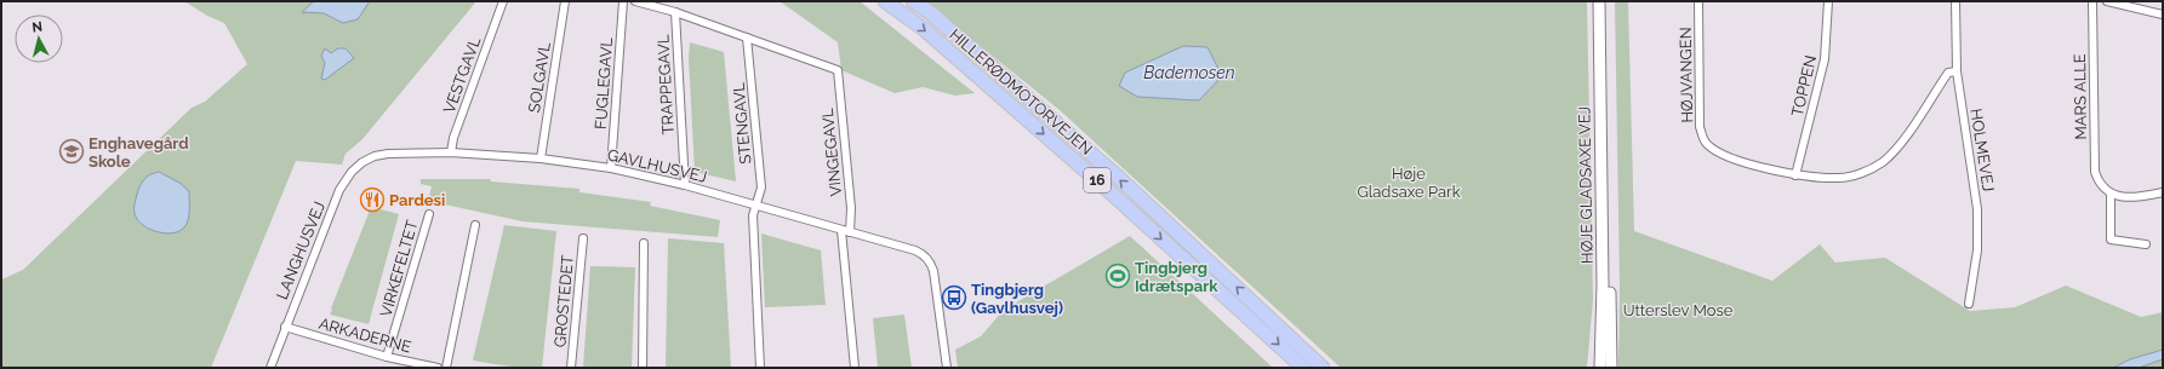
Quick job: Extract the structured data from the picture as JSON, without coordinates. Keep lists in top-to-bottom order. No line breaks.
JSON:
{"streets":{"highway":["HILLERØDMOTORVEJEN","16"],"street":["VESTGAVL","HØJVANGEN","SOLGAVL","FUGLEGAVL","TRAPPEGAVL","TOPPEN","MARS ALLE","STENGAVL","HOLMEVEJ","VINGEGAVL","GAVLHUSVEJ","HØJE GLADSAXE VEJ","LANGHUSVEJ","VIRKEFELTET","GROSTEDET","ARKADERNE"]},"crossings":[["VESTGAVL","GAVLHUSVEJ"],["HØJVANGEN","TOPPEN"],["SOLGAVL","GAVLHUSVEJ"],["FUGLEGAVL","GAVLHUSVEJ"],["TRAPPEGAVL","GAVLHUSVEJ"],["STENGAVL","VINGEGAVL"],["STENGAVL","GAVLHUSVEJ"],["VINGEGAVL","GAVLHUSVEJ"],["GAVLHUSVEJ","LANGHUSVEJ"],["LANGHUSVEJ","ARKADERNE"],["VIRKEFELTET","ARKADERNE"]],"water":["Bademosen"],"parks":["Høje Gladsaxe Park","Utterslev Mose"],"places":{"school or university":["Enghavegård Skole"],"restaurant":["Pardesi"],"sports":["Tingbjerg Idrætspark"],"bus stop":["Tingbjerg (Gavlhusvej)"]},"north":"top"}
